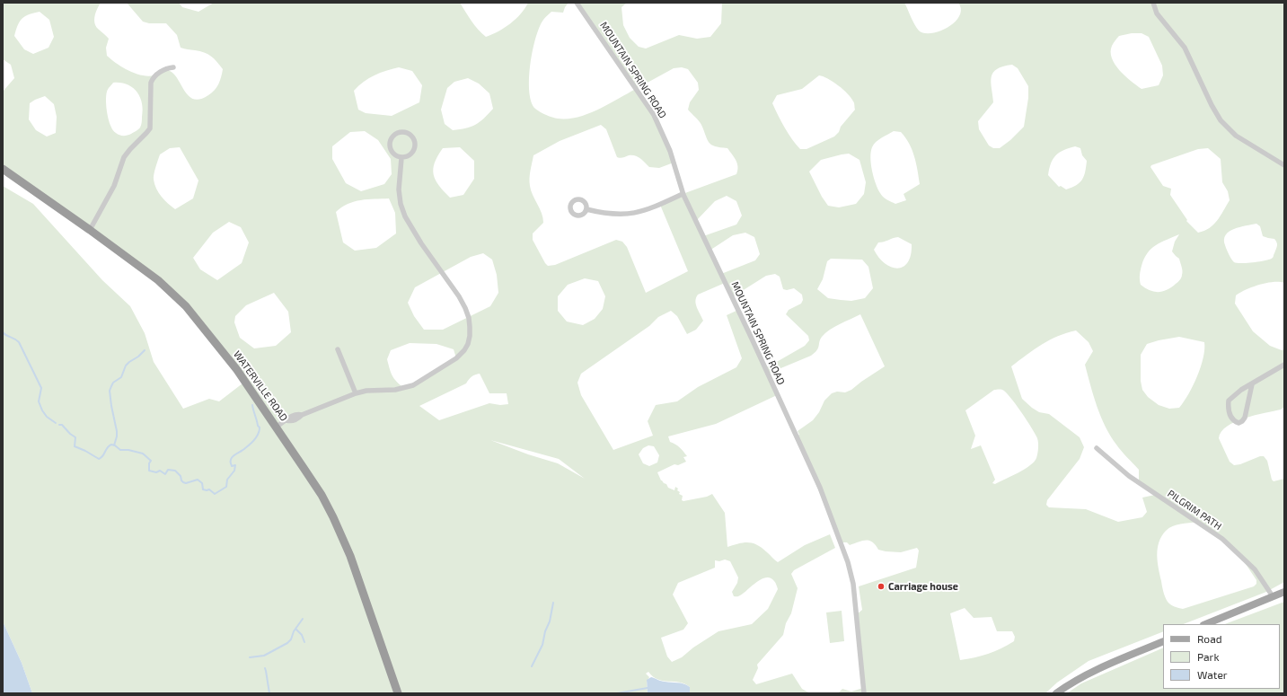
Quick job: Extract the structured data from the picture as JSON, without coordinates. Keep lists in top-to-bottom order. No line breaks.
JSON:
{"streets":{"highway":["WATERVILLE ROAD"],"street":["MOUNTAIN SPRING ROAD","PILGRIM PATH"]},"places":["Carriage house"],"legend":["Road","Park","Water"]}
